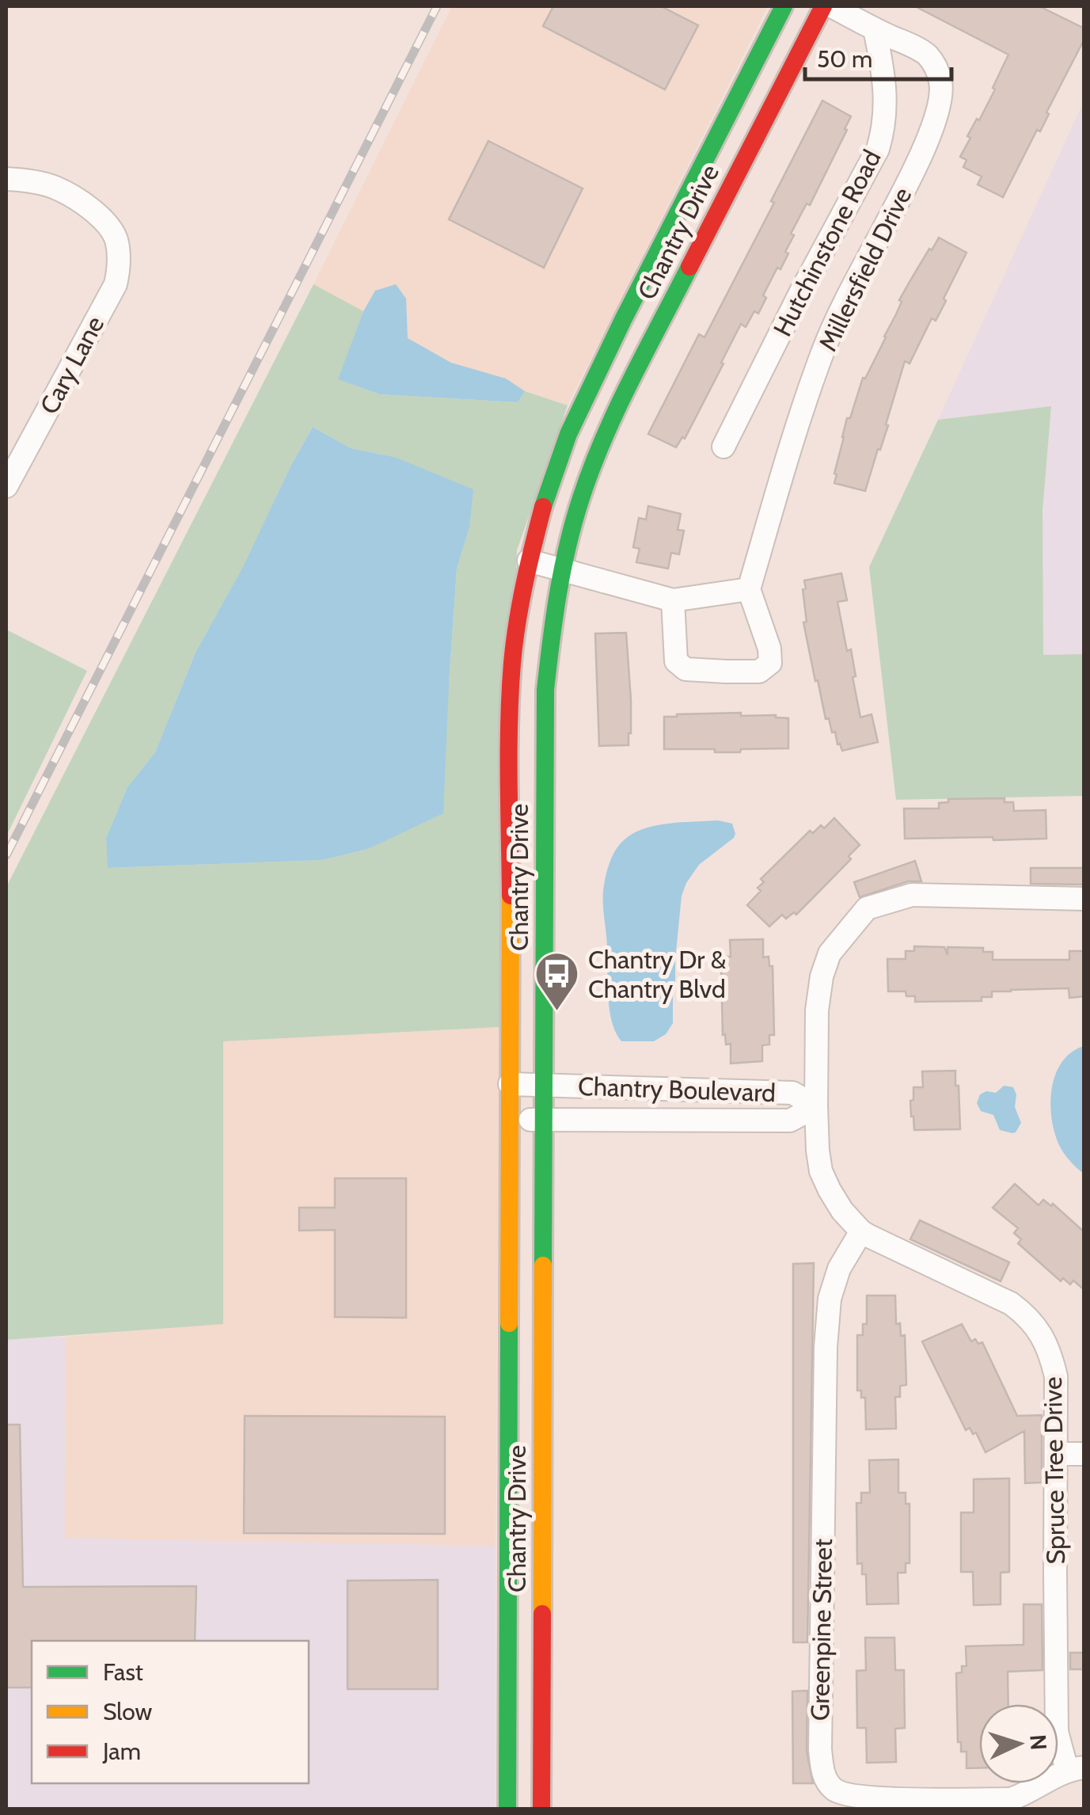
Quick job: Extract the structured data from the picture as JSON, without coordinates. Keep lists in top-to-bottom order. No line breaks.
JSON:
{"streets":{"street":["Chantry Drive","Hutchinstone Road","Millersfield Drive","Cary Lane","Chantry Boulevard","Spruce Tree Drive","Greenpine Street"]},"crossings":[["Chantry Drive","Chantry Boulevard"],["Hutchinstone Road","Millersfield Drive"],["Spruce Tree Drive","Greenpine Street"]],"places":{"bus stop":["Chantry Dr & Chantry Blvd"]},"legend":["Fast","Slow","Jam"],"scale_bar":"50 m","north":"right"}
